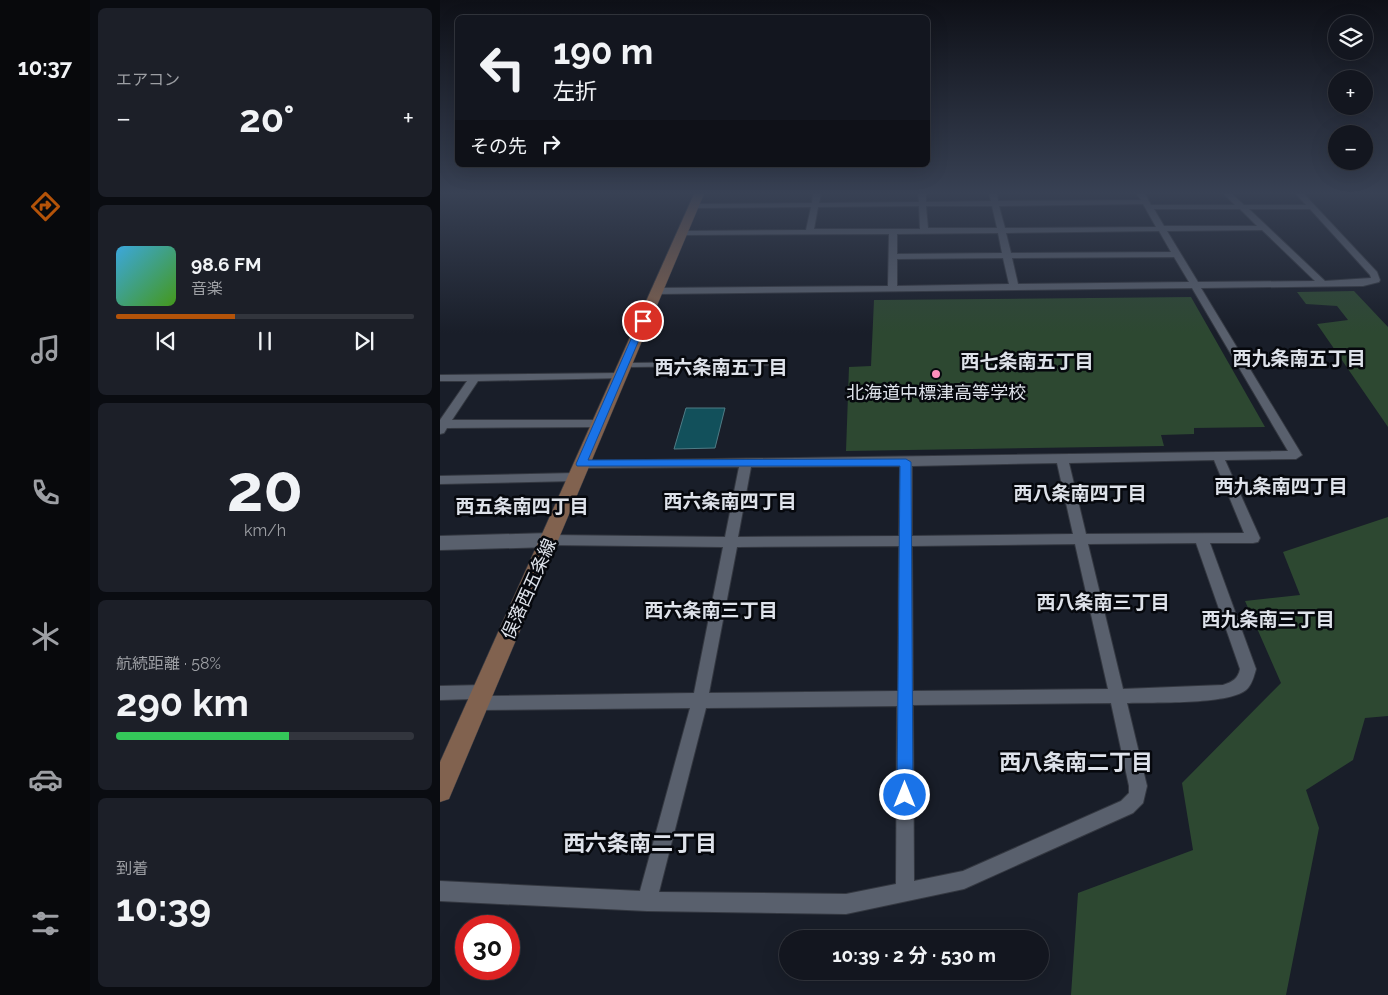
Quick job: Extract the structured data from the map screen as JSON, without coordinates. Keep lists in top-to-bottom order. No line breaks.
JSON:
{"streets":{"main road":["俣落西五条線"]},"districts":["西九条南五丁目","西七条南五丁目","西六条南五丁目","西九条南四丁目","西八条南四丁目","西六条南四丁目","西五条南四丁目","西八条南三丁目","西六条南三丁目","西九条南三丁目","西八条南二丁目","西六条南二丁目"],"places":["北海道中標津高等学校"],"page":{"tabs":"10:37","tile":["エアコン",["20","km/h"],["航続距離 · 58%","290 km"],["到着","10:39"]],"map_buttons":["+","−"],"turn":["190 m","左折"],"heat":["−","20°","+"],"then":"その先","song":["98.6 FM","音楽"],"limit":"30","trip":"10:39 · 2 分 · 530 m"}}
